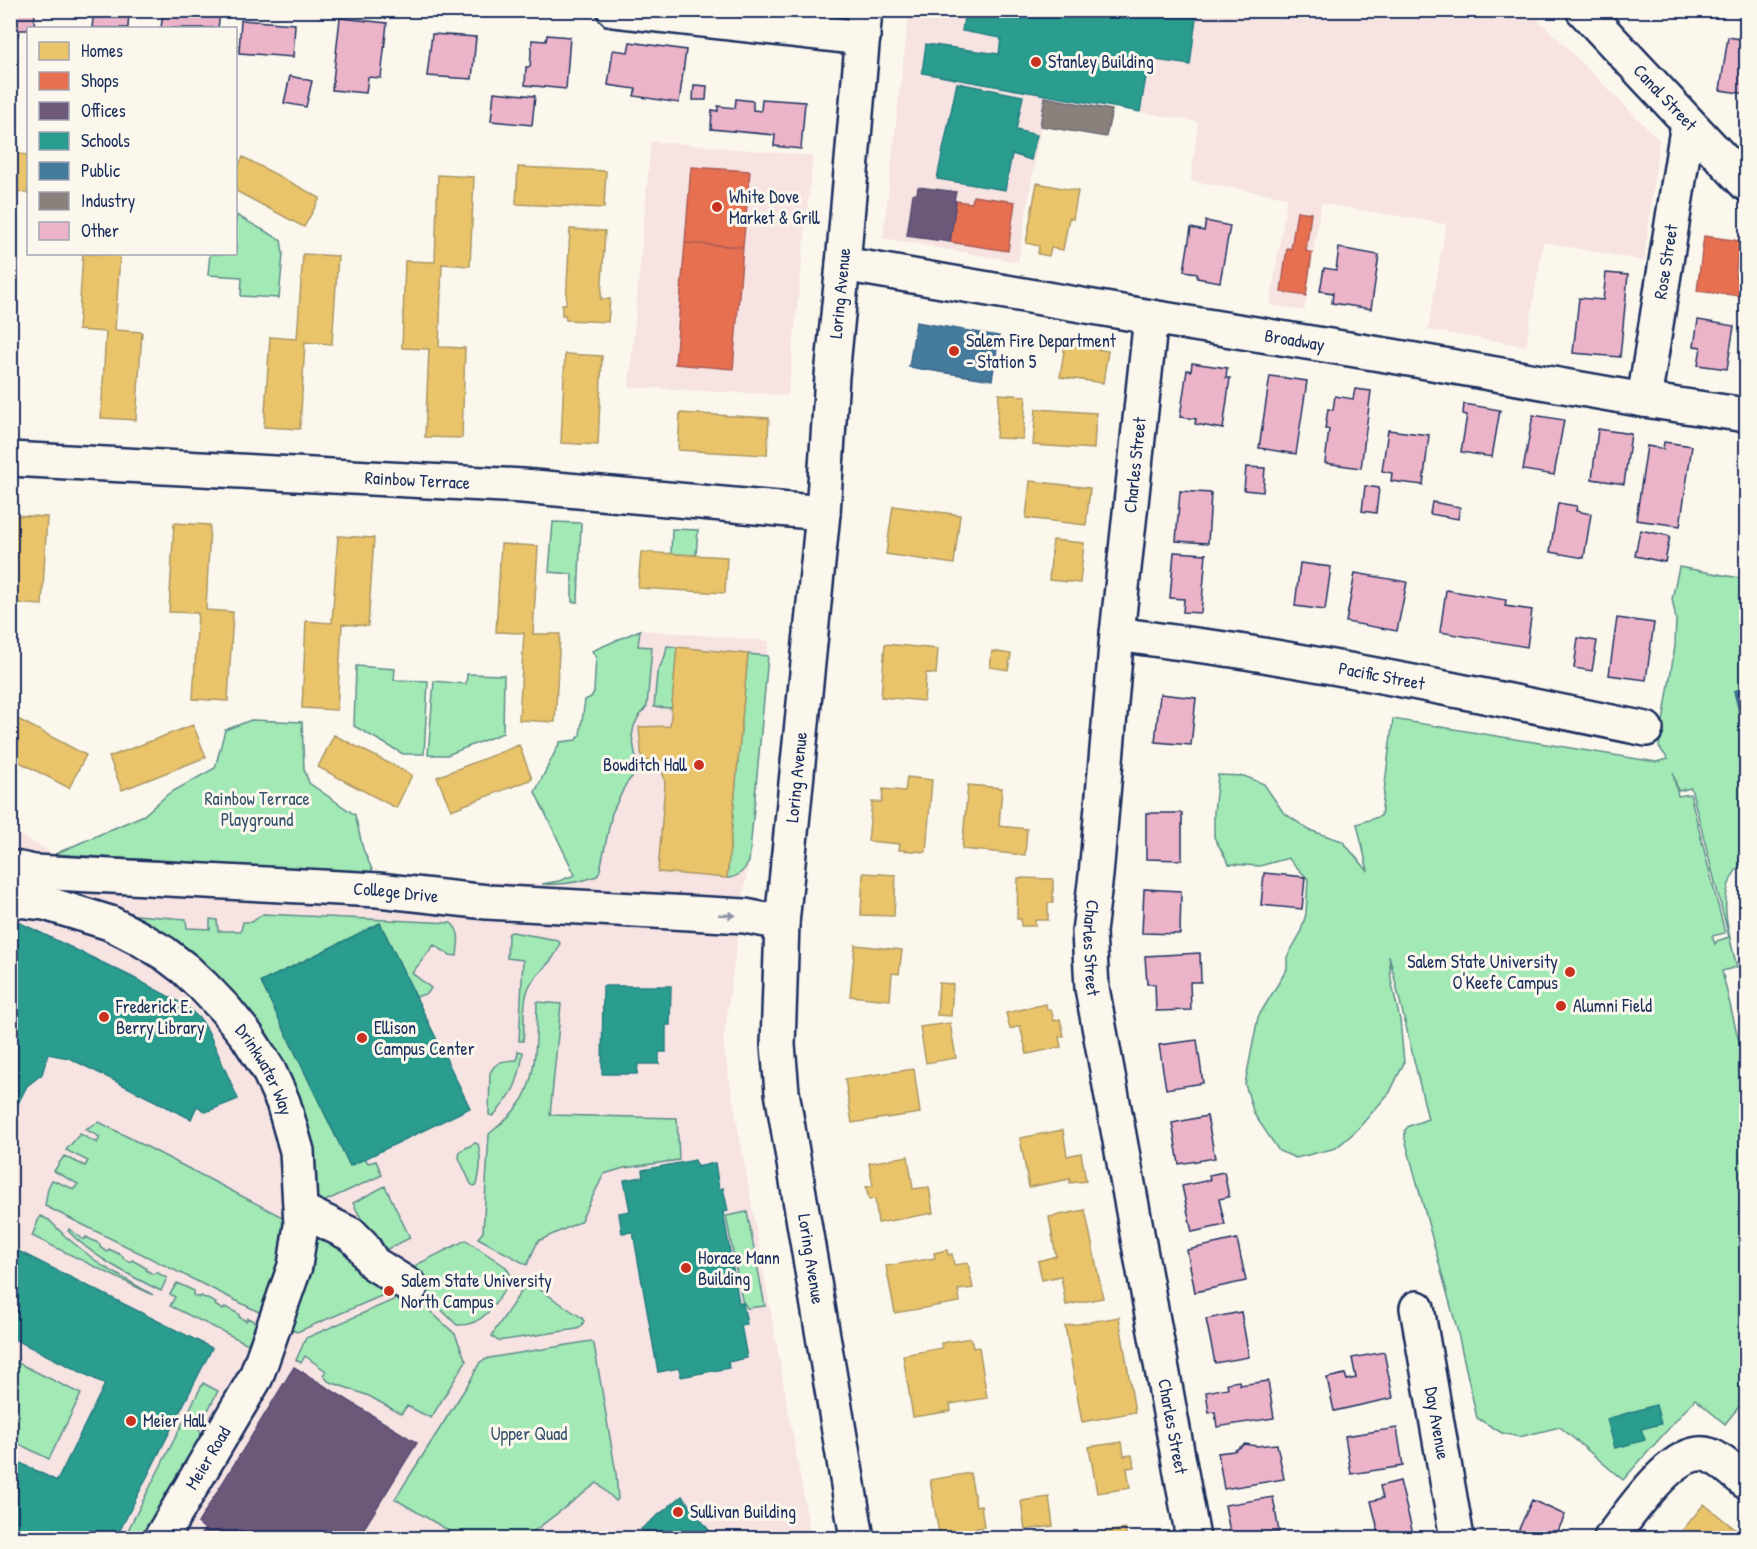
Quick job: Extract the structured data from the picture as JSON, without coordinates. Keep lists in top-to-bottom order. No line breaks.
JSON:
{"streets":{"main road":["Canal Street","Rose Street","Loring Avenue","Broadway","Charles Street","Rainbow Terrace","Pacific Street","College Drive","Drinkwater Way","Day Avenue","Meier Road"]},"crossings":[["Canal Street","Rose Street"],["Rose Street","Broadway"],["Loring Avenue","Broadway"],["Loring Avenue","Rainbow Terrace"],["Loring Avenue","College Drive"],["Broadway","Charles Street"],["Charles Street","Pacific Street"],["Drinkwater Way","Meier Road"]],"one_way":["College Drive"],"parks":["Rainbow Terrace Playground","Upper Quad"],"places":["Stanley Building","White Dove Market & Grill","Salem Fire Department - Station 5","Bowditch Hall","Salem State University O'Keefe Campus","Alumni Field","Frederick E. Berry Library","Ellison Campus Center","Horace Mann Building","Salem State University North Campus","Meier Hall","Sullivan Building"],"legend":["Homes","Shops","Offices","Schools","Public","Industry","Other"]}
